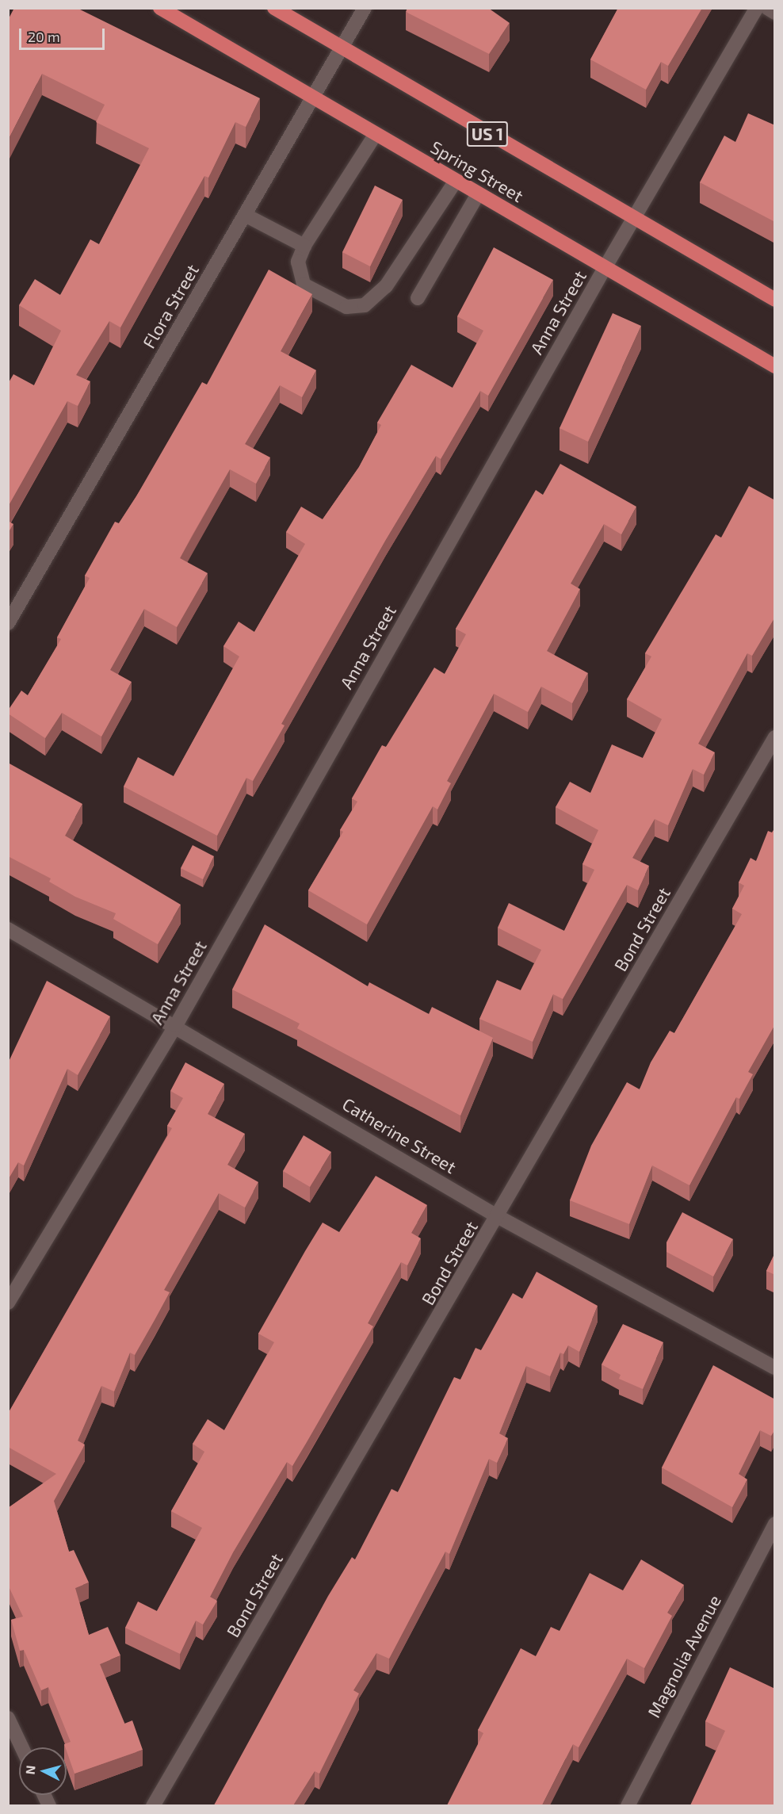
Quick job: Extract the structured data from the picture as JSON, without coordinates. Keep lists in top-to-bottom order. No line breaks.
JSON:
{"streets":{"highway":["US 1","Spring Street"],"street":["Flora Street","Anna Street","Bond Street","Catherine Street","Magnolia Avenue"]},"crossings":[["Spring Street","Flora Street"],["Spring Street","Anna Street"],["Anna Street","Catherine Street"],["Bond Street","Catherine Street"]],"scale_bar":"20 m","north":"left"}
